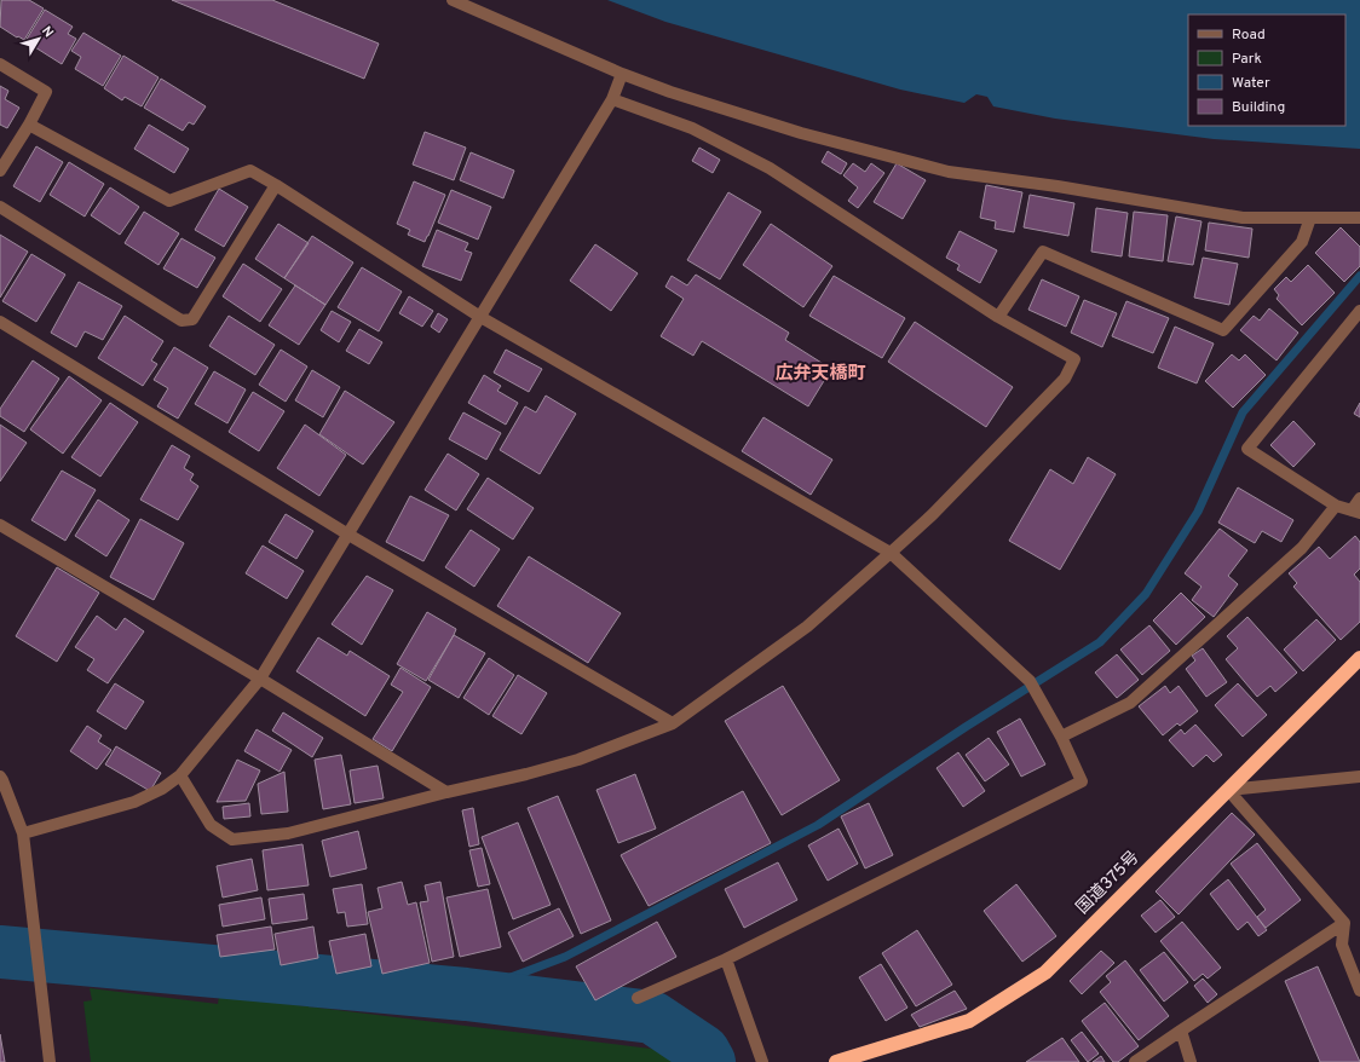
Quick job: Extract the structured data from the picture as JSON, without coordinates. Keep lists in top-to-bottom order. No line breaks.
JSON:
{"streets":{"highway":["国道375号"]},"districts":["広弁天橋町"],"legend":["Road","Park","Water","Building"],"north":"top right"}
